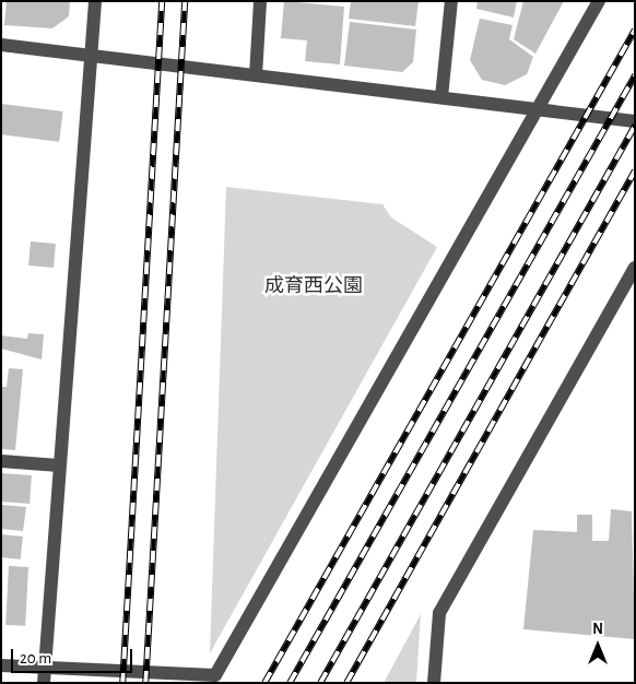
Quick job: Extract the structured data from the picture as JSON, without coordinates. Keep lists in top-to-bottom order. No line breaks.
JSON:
{"parks":["成育西公園"],"scale_bar":"20 m","north":"top"}
